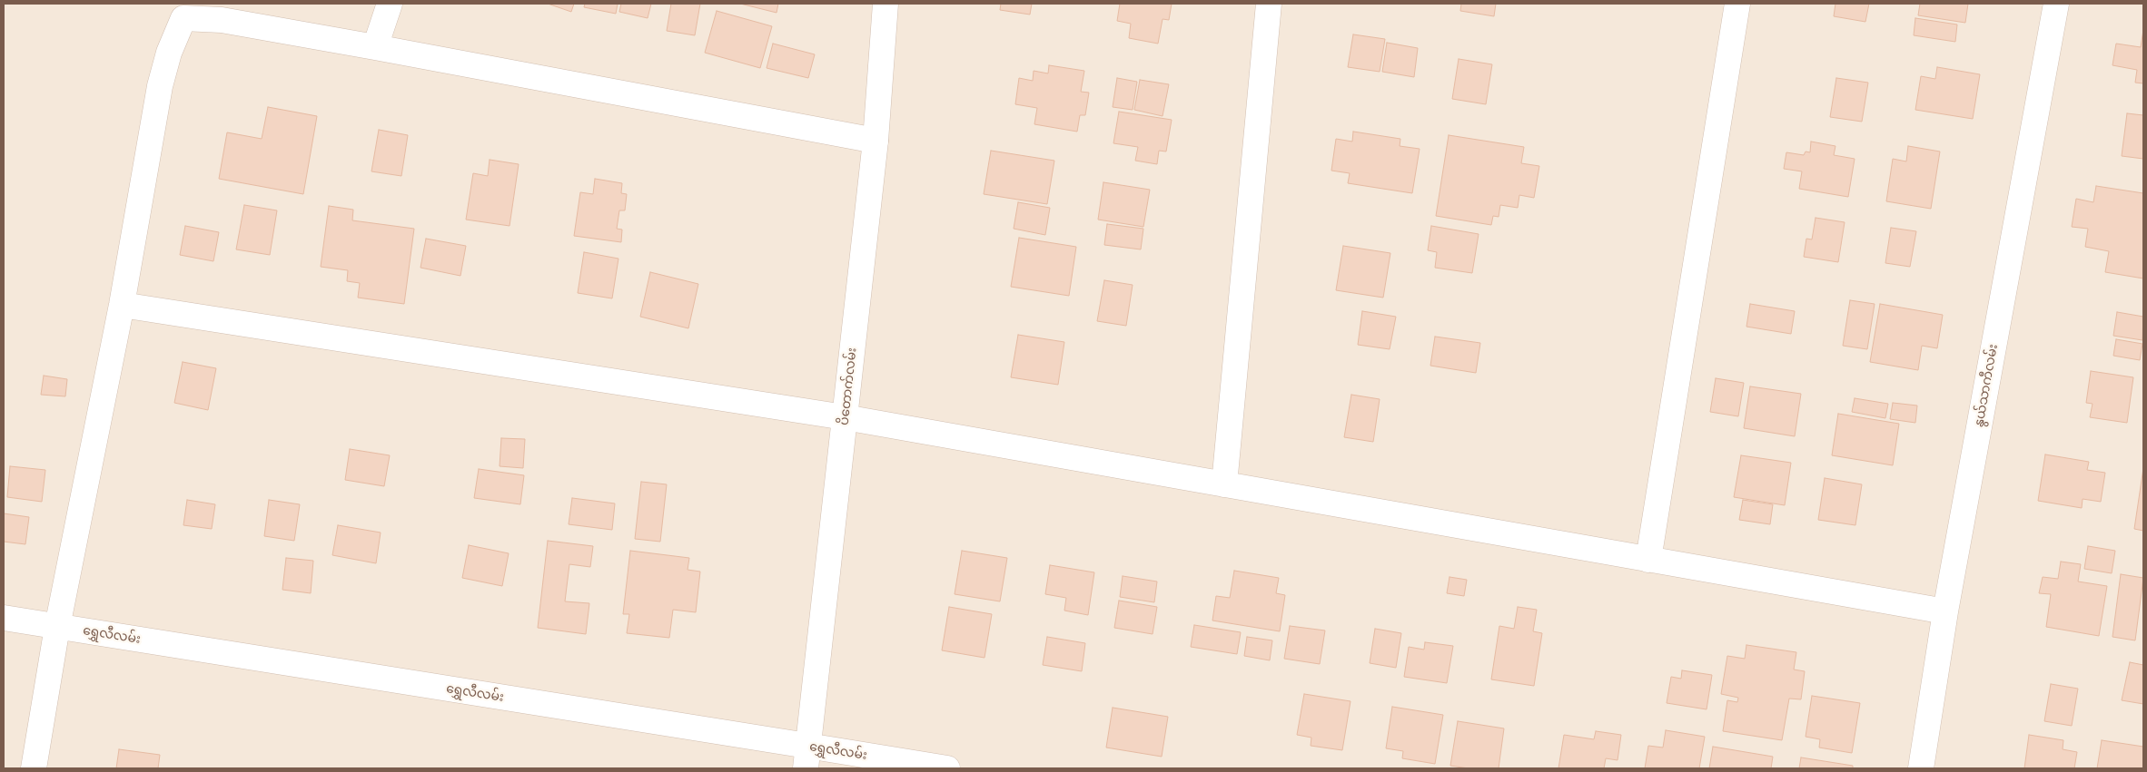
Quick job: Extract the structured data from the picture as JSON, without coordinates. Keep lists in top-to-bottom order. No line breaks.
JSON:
{"streets":{"street":["နွယ်သာကီလမ်း","ပိတောက်လမ်း","ရွှေလီလမ်း"]},"crossings":[["ပိတောက်လမ်း","ရွှေလီလမ်း"]]}
